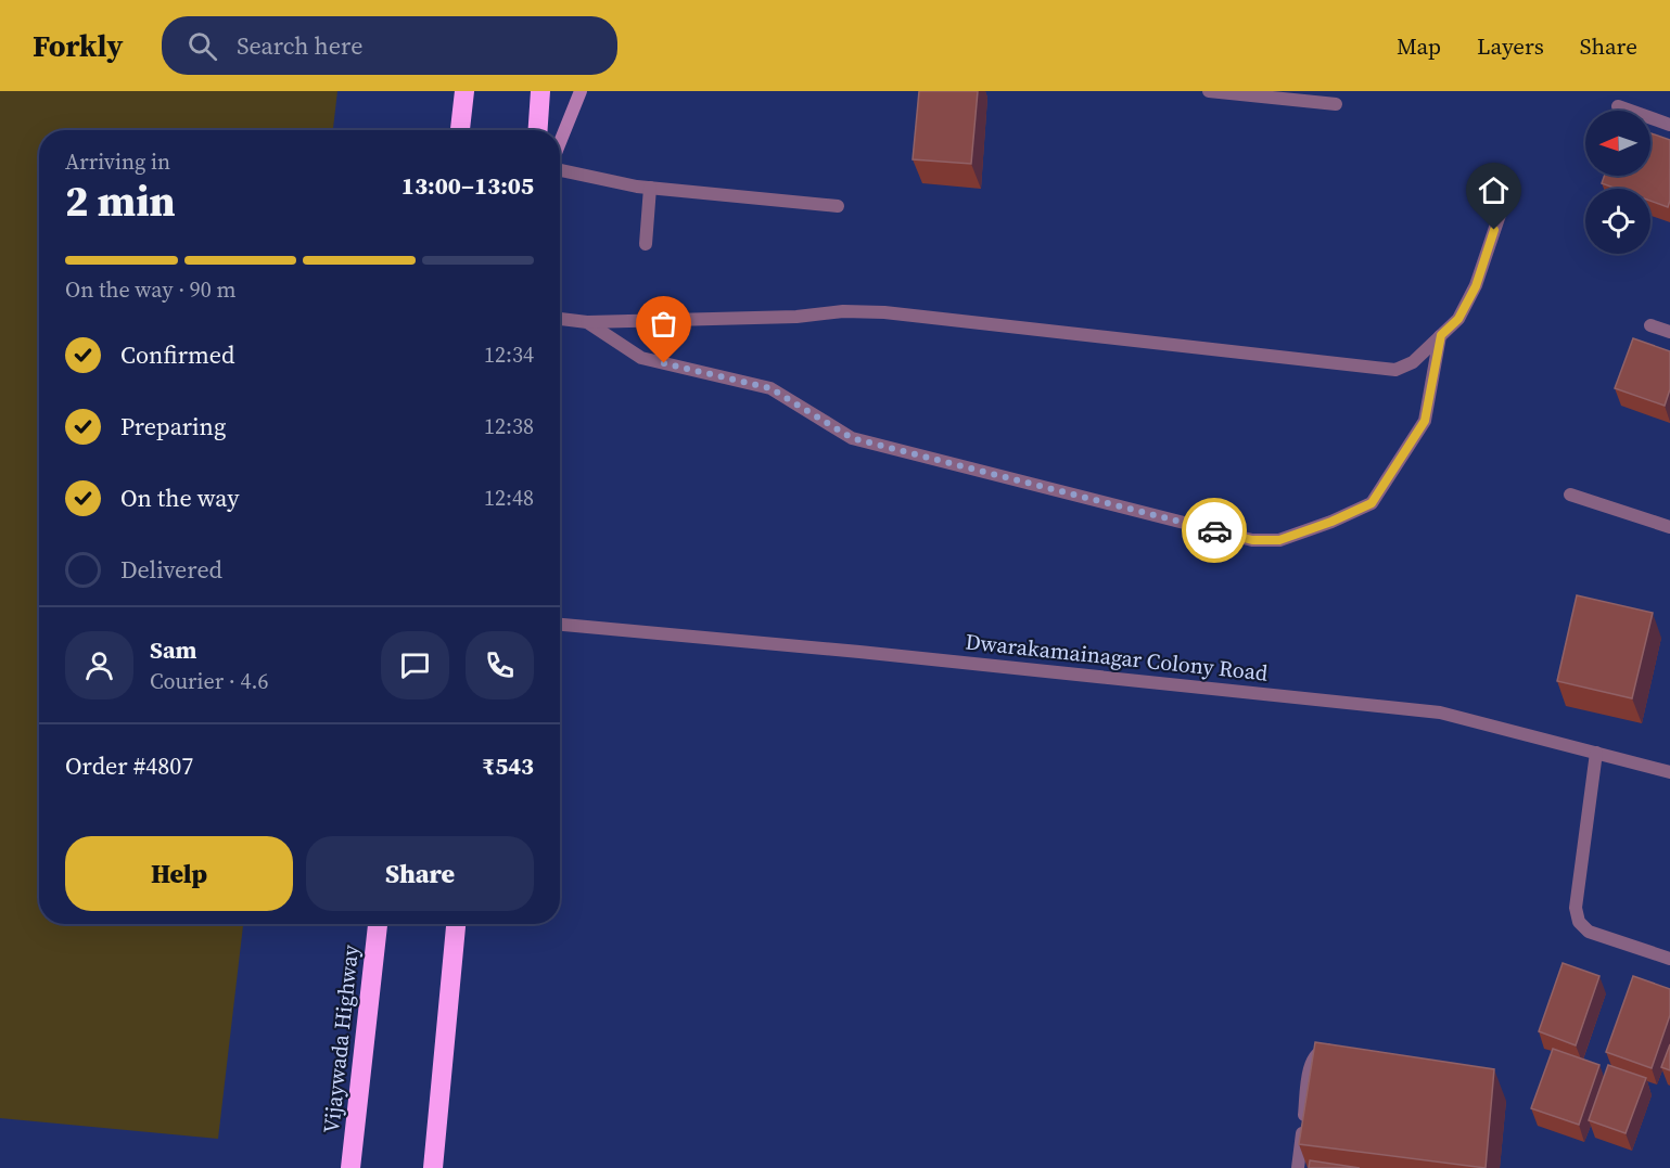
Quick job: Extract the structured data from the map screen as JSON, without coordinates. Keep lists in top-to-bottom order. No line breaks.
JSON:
{"streets":{"highway":["Vijaywada Highway"],"street":["Dwarakamainagar Colony Road"]},"north":"left","page":{"header":"Forkly","search":"Search here","nav":["Map","Layers","Share"],"heading":["2 min","Arriving in","13:00–13:05"],"panel":["Sam","Courier · 4.6","Order #4807","₹543"],"bar":"On the way · 90 m","list":[["Confirmed","12:34"],["Preparing","12:38"],["On the way","12:48"],"Delivered"],"buttons":["Help","Share"]}}
